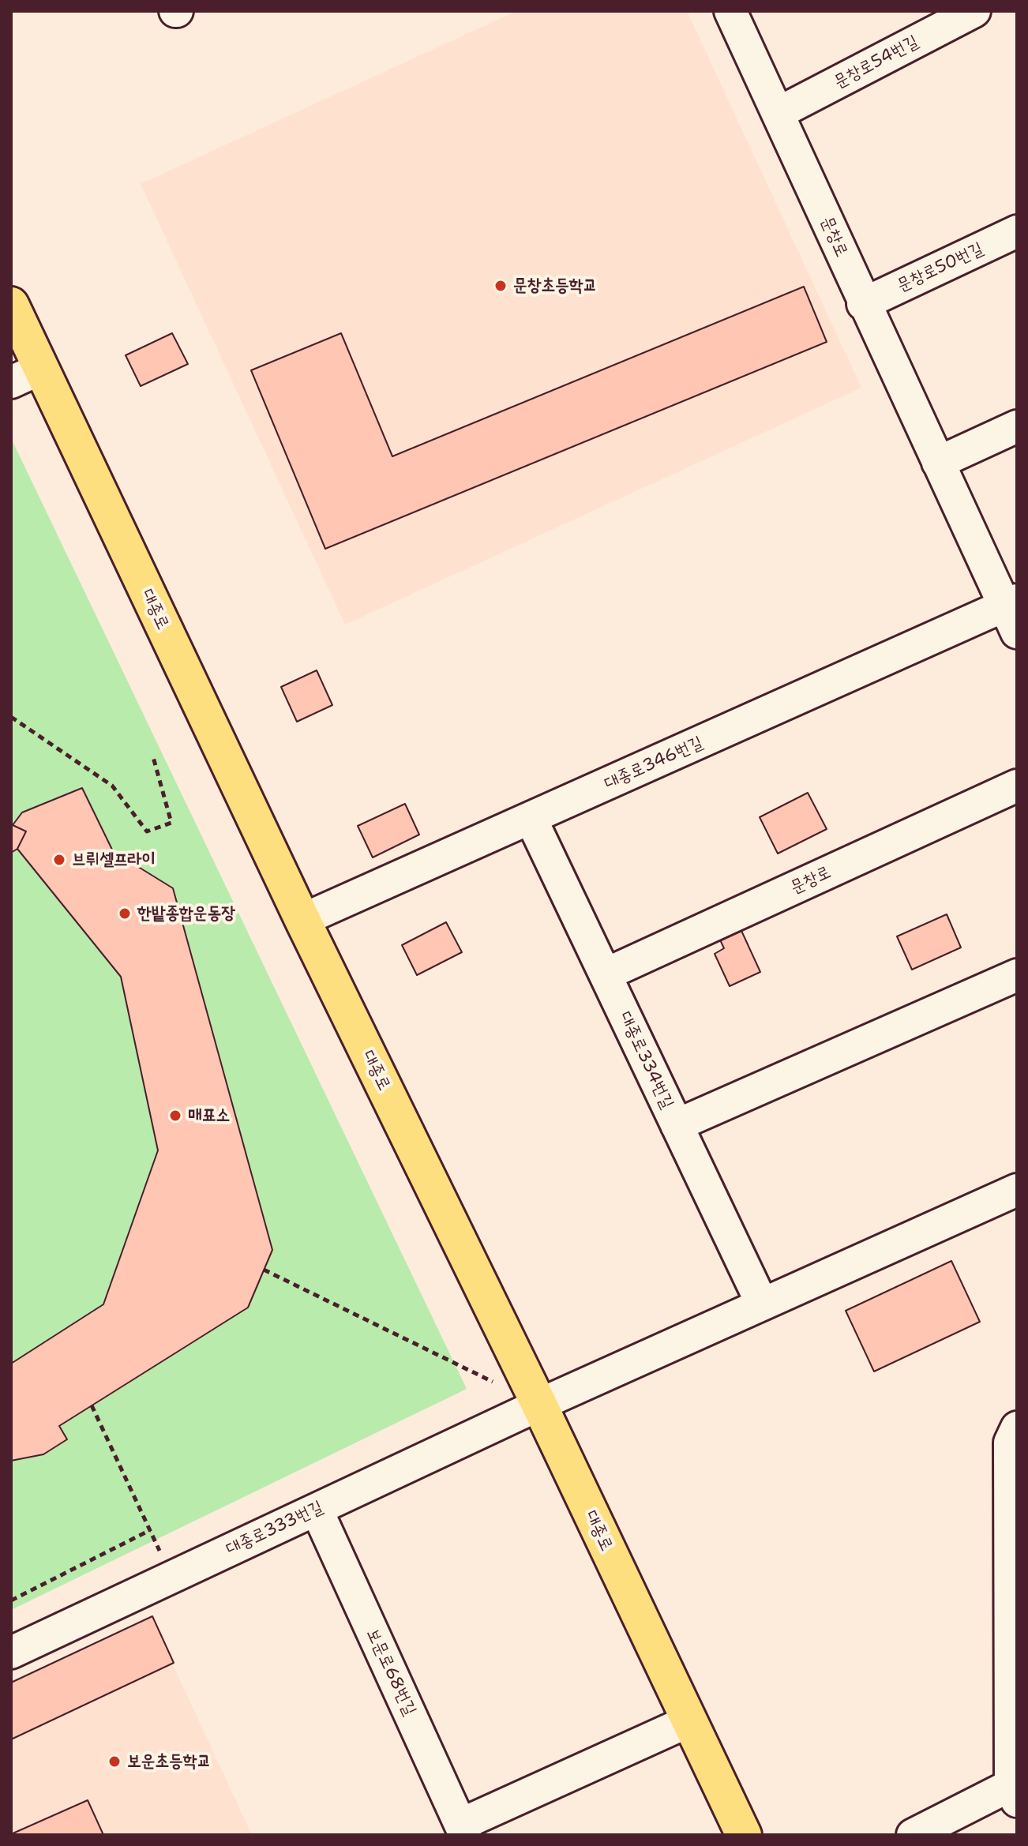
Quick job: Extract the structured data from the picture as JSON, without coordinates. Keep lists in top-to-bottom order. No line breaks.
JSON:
{"streets":{"main road":["대종로"],"street":["문창로54번길","문창로","문창로50번길","대종로346번길","대종로334번길","대종로333번길","보문로68번길"]},"crossings":[["문창로54번길","문창로"],["문창로","문창로50번길"],["문창로","대종로346번길"],["문창로","대종로334번길"],["대종로","대종로346번길"],["대종로","대종로333번길"],["대종로346번길","대종로334번길"],["대종로333번길","보문로68번길"]],"places":["문창초등학교","브뤼셀프라이","한밭종합운동장","매표소","보운초등학교"]}
